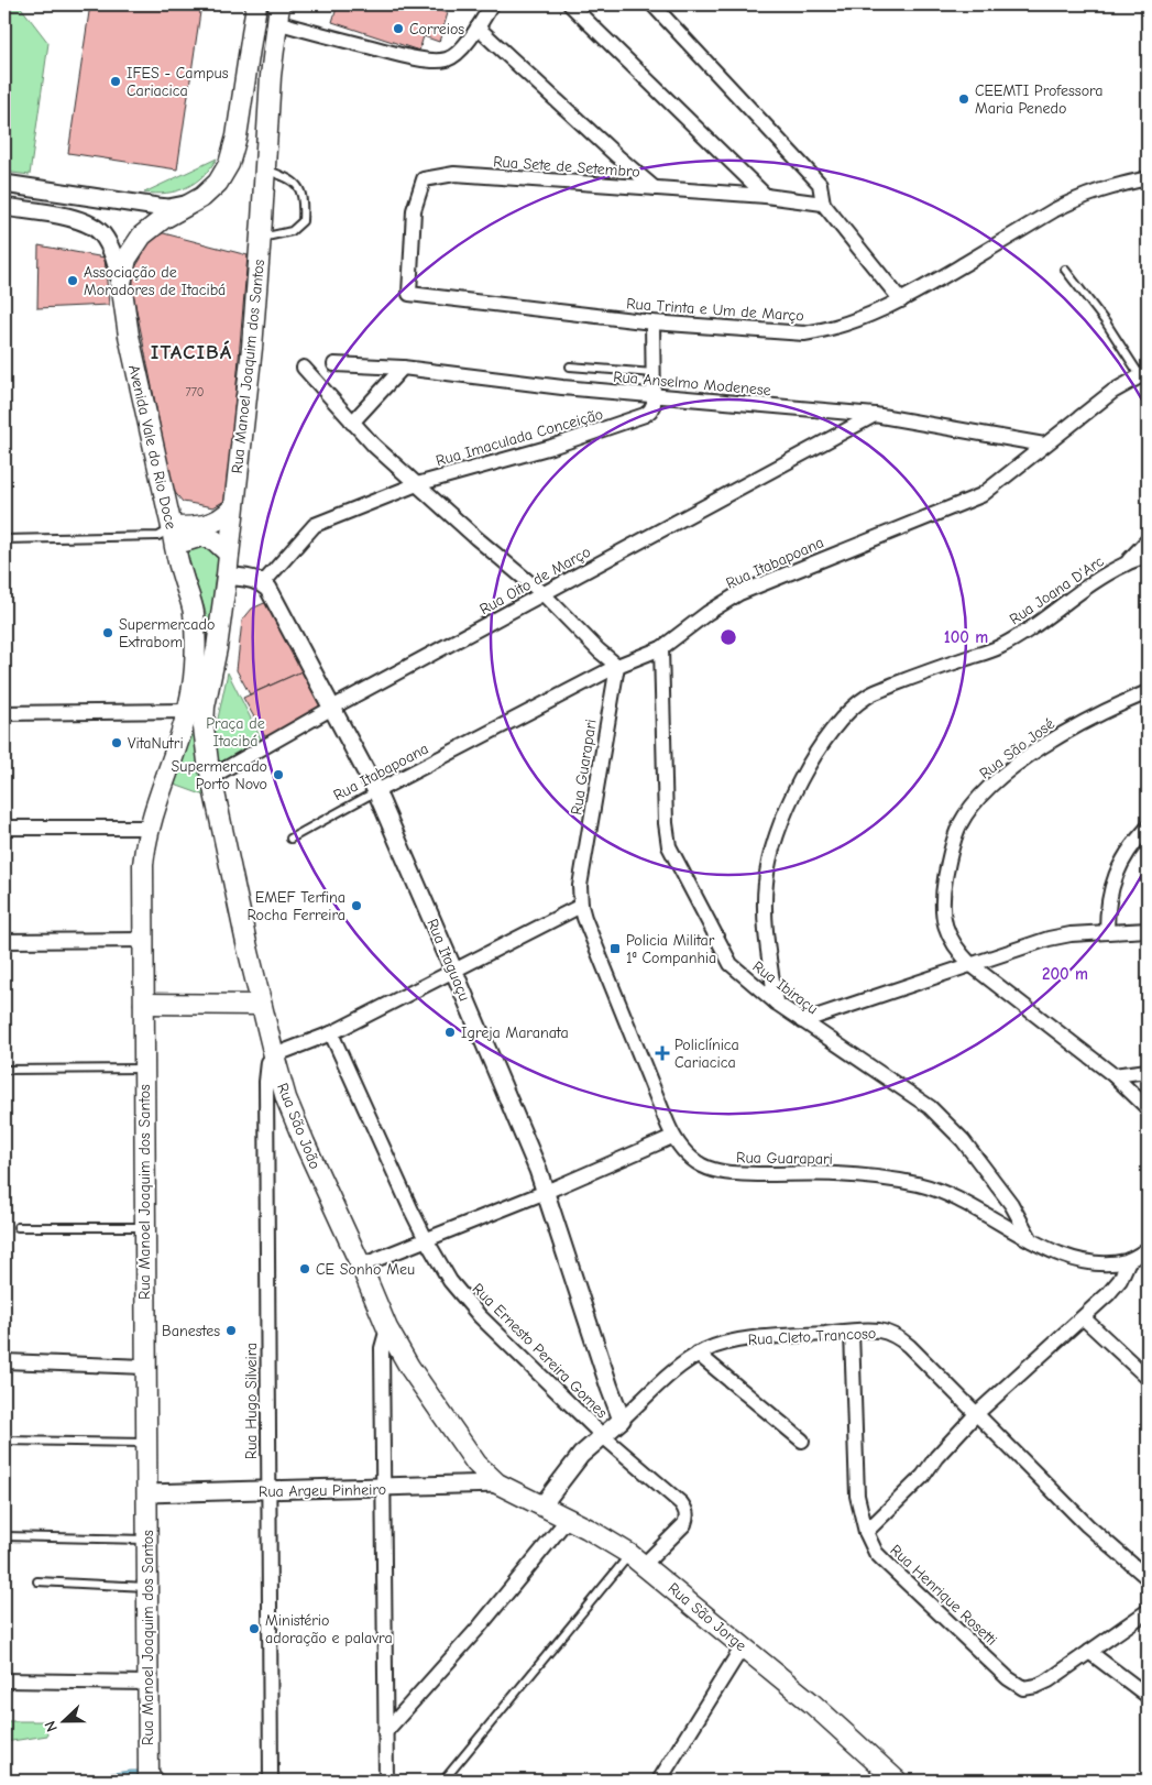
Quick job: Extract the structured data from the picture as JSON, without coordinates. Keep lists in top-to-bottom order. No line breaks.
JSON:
{"streets":{"main road":["Rua Manoel Joaquim dos Santos","Avenida Vale do Rio Doce","Rua São João","Rua São Jorge"],"street":["Rua Sete de Setembro","Rua Trinta e Um de Março","Rua Anselmo Modenese","Rua Imaculada Conceição","Rua Itabapoana","Rua Oito de Março","Rua Joana D'Arc","Rua São José","Rua Guarapari","Rua Itaguaçu","Rua Ibiraçu","Rua Cleto Trancoso","Rua Ernesto Pereira Gomes","Rua Hugo Silveira","Rua Argeu Pinheiro","Rua Henrique Rosetti"]},"crossings":[["Rua Sete de Setembro","Rua Trinta e Um de Março"],["Rua Manoel Joaquim dos Santos","Avenida Vale do Rio Doce"],["Rua Manoel Joaquim dos Santos","Rua São João"],["Rua Manoel Joaquim dos Santos","Rua Argeu Pinheiro"],["Rua Anselmo Modenese","Rua Imaculada Conceição"],["Rua Anselmo Modenese","Rua Itabapoana"],["Rua Anselmo Modenese","Rua Oito de Março"],["Rua Imaculada Conceição","Rua Itaguaçu"],["Rua Itabapoana","Rua Guarapari"],["Rua Itabapoana","Rua Itaguaçu"],["Rua Itabapoana","Rua Ibiraçu"],["Rua Oito de Março","Rua Itaguaçu"],["Rua Oito de Março","Rua São João"],["Rua Joana D'Arc","Rua Ibiraçu"],["Rua Guarapari","Rua Ibiraçu"],["Rua Itaguaçu","Rua Cleto Trancoso"],["Rua São João","Rua Hugo Silveira"],["Rua São João","Rua Argeu Pinheiro"],["Rua São João","Rua São Jorge"],["Rua Cleto Trancoso","Rua Ernesto Pereira Gomes"],["Rua Cleto Trancoso","Rua Henrique Rosetti"],["Rua Cleto Trancoso","Rua São Jorge"],["Rua Ernesto Pereira Gomes","Rua São Jorge"],["Rua Hugo Silveira","Rua Argeu Pinheiro"],["Rua Argeu Pinheiro","Rua São Jorge"]],"districts":["ITACIBÁ"],"parks":["Praça de Itacibá"],"places":{"other":["Correios","IFES - Campus Cariacica","CEEMTI Professora Maria Penedo","Associação de Moradores de Itacibá","Supermercado Extrabom","VitaNutri","Supermercado Porto Novo","EMEF Terfina Rocha Ferreira","Igreja Maranata","CE Sonho Meu","Banestes","Ministério adoração e palavra"],"transit":["Policia Militar 1ª Companhia"],"health":["Policlínica Cariacica"]},"house_numbers":["770"],"north":"left","rings":["100 m","200 m"]}
